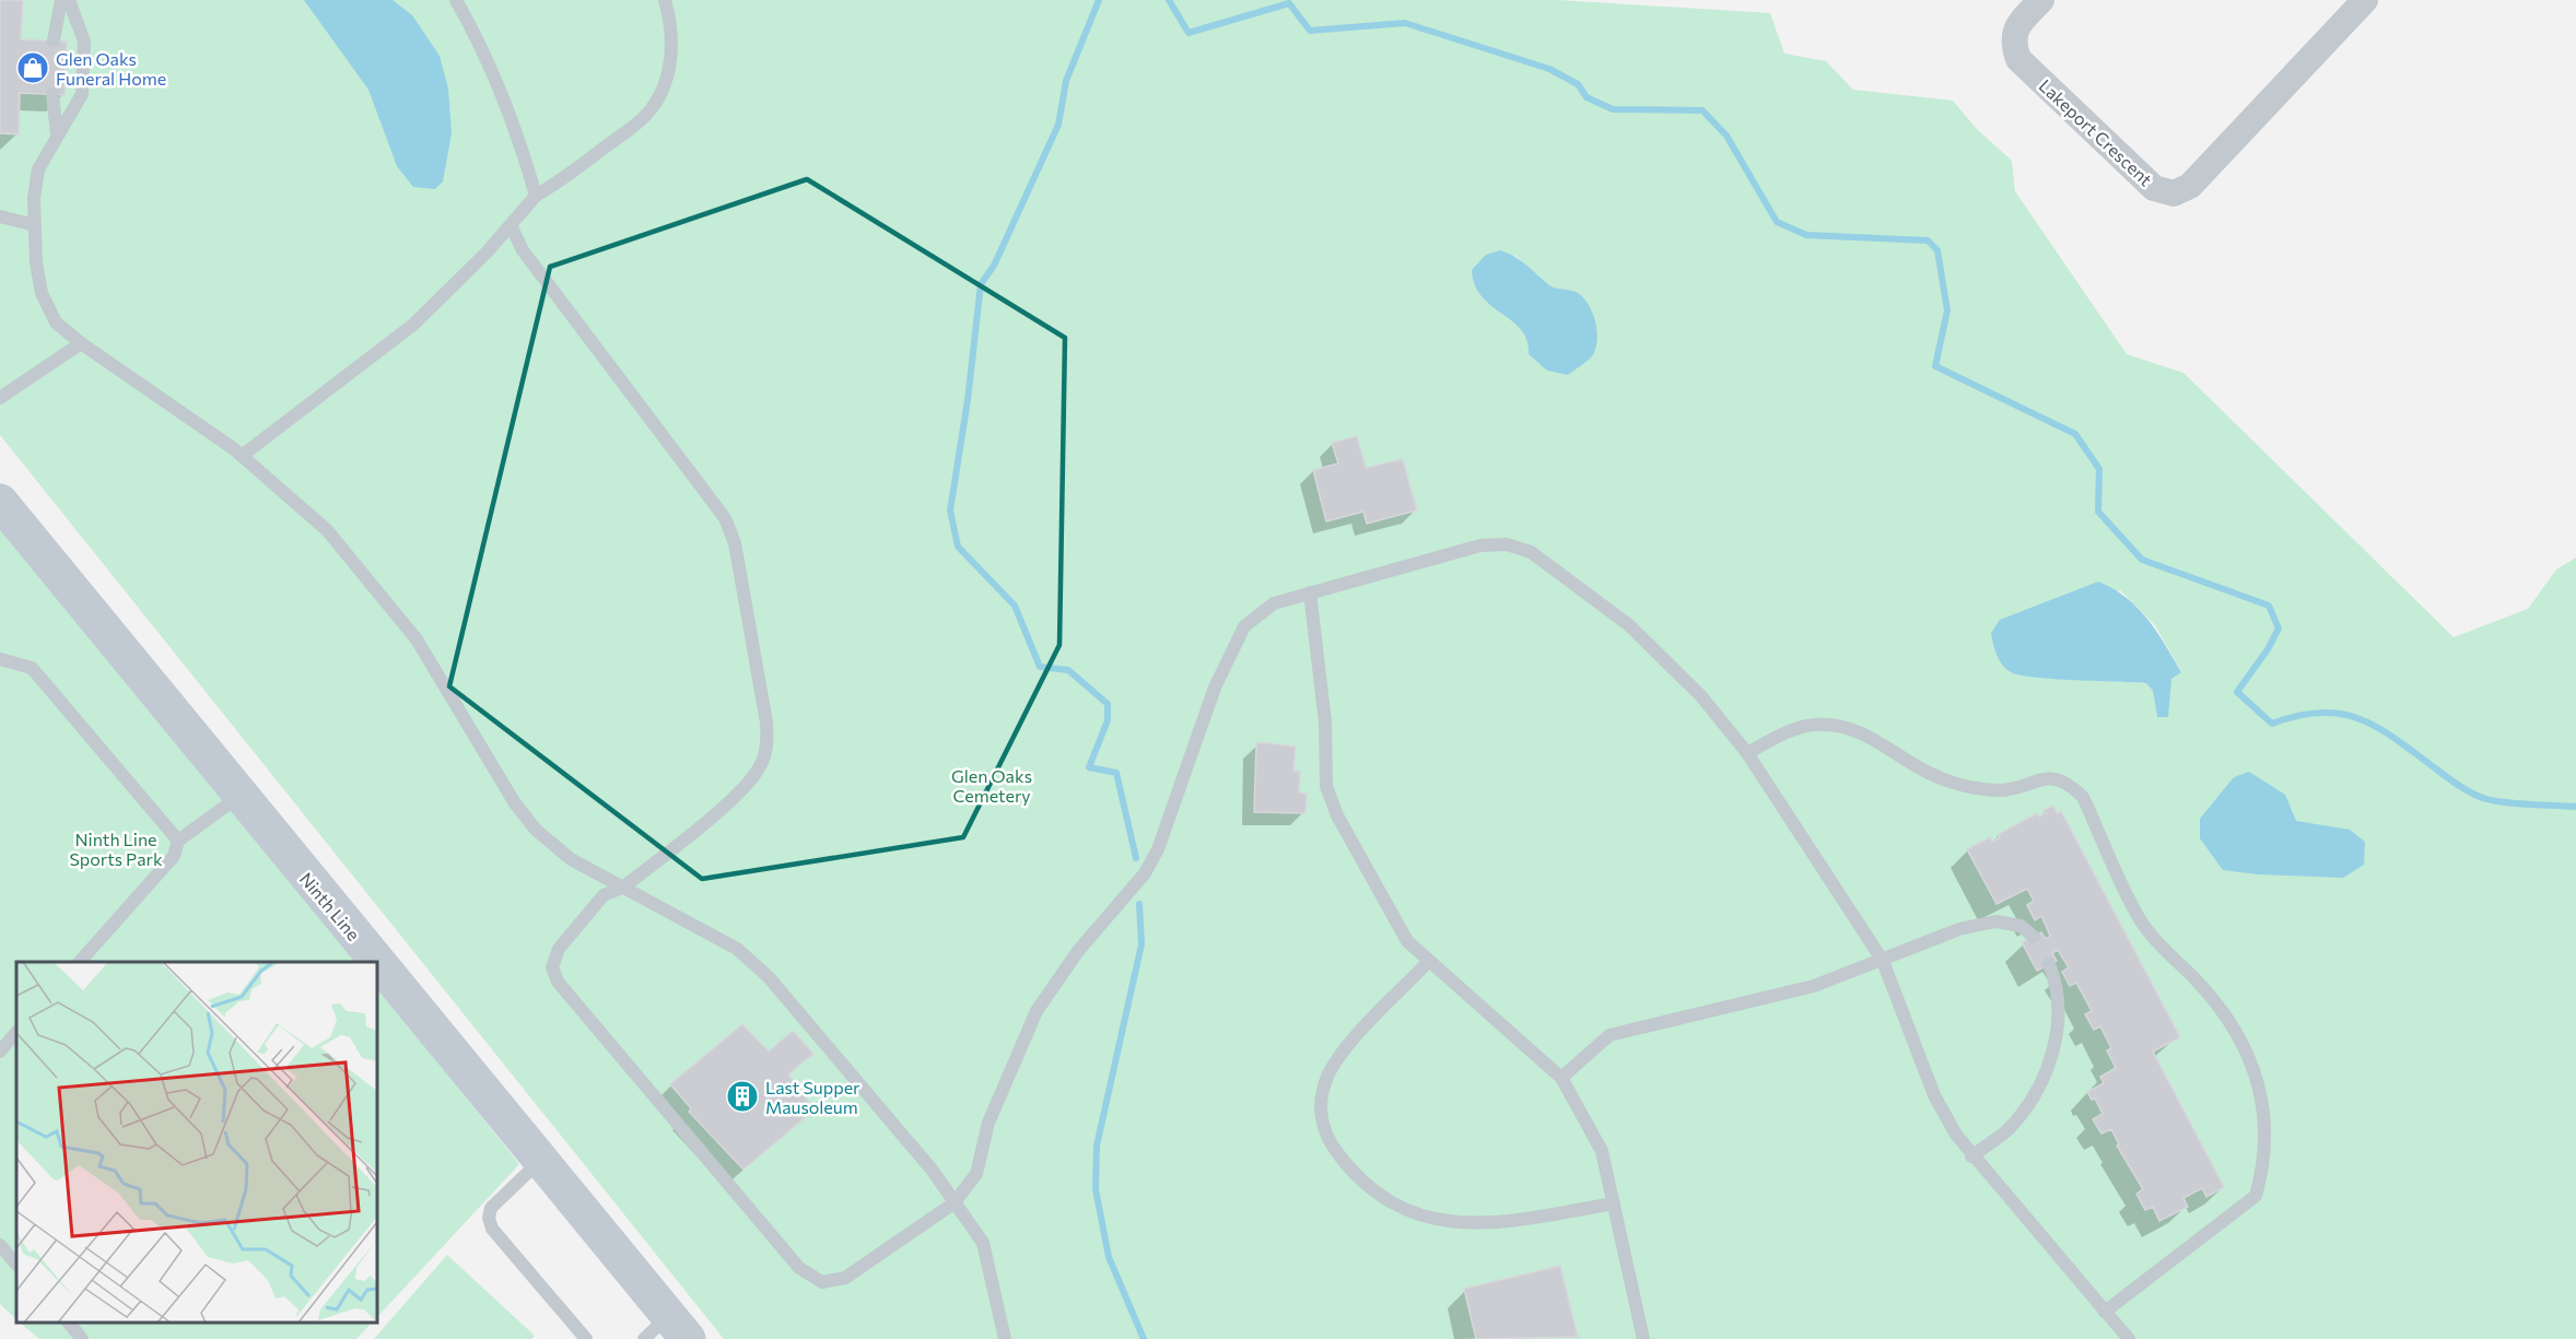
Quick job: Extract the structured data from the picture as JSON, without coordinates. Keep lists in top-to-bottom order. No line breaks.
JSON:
{"streets":{"main road":["Ninth Line"],"street":["Lakeport Crescent"]},"parks":["Glen Oaks Cemetery","Ninth Line Sports Park"],"places":{"shop":["Glen Oaks Funeral Home"],"building":["Last Supper Mausoleum"]}}
